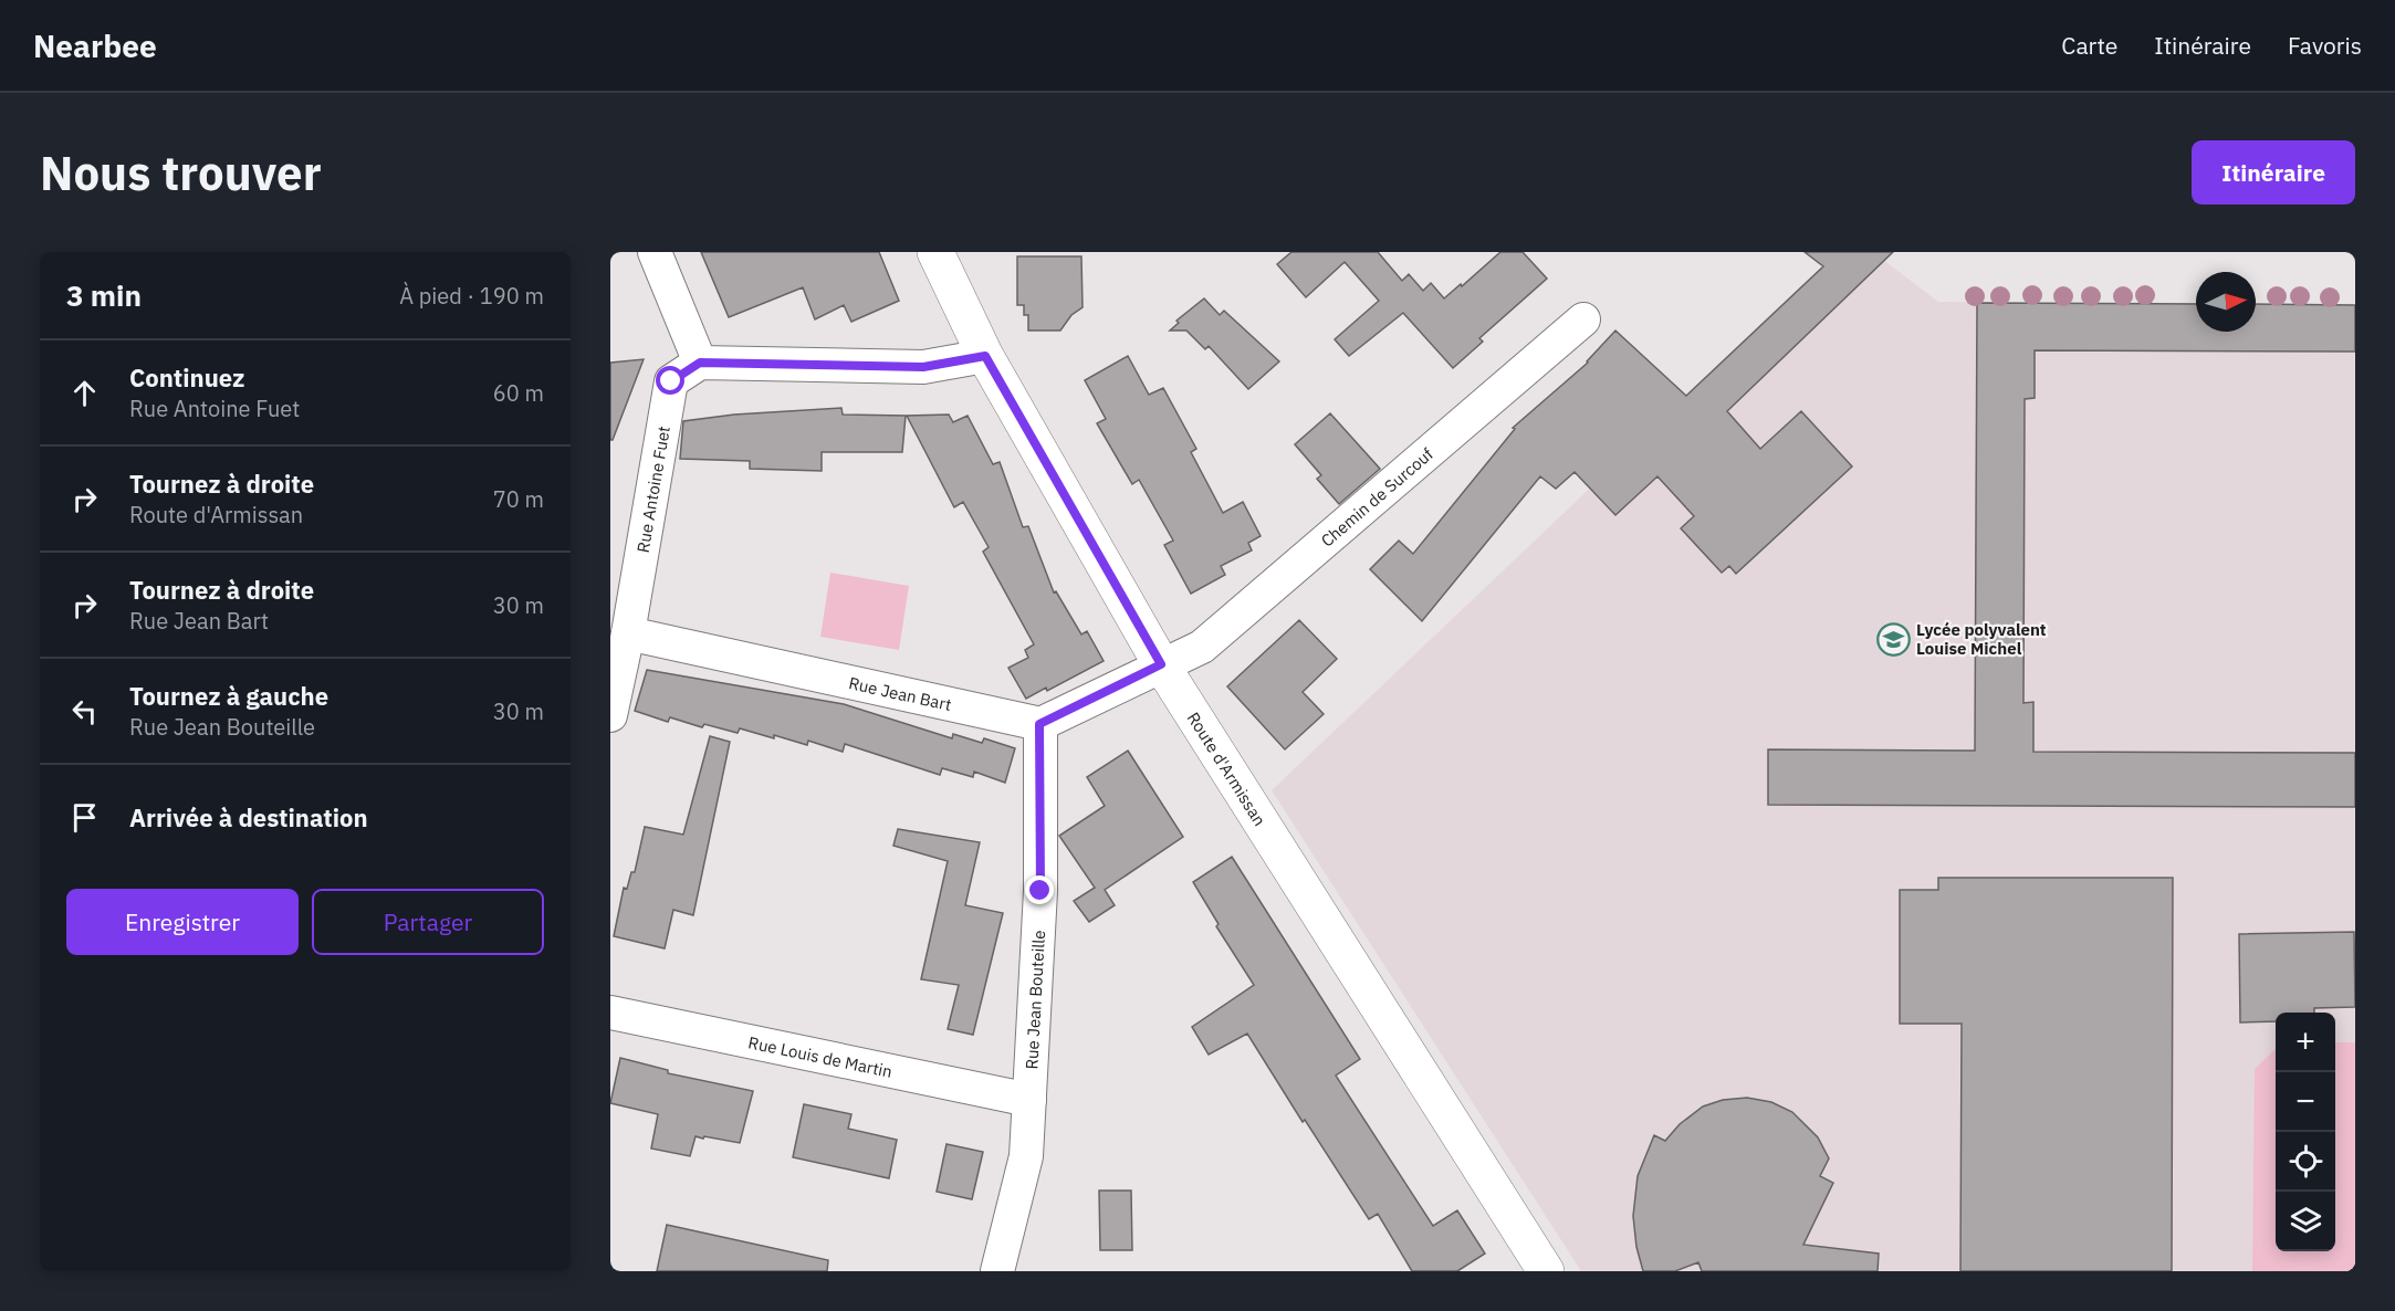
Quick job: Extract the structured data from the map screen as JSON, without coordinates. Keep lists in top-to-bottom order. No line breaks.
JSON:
{"streets":{"street":["Rue Antoine Fuet","Chemin de Surcouf","Rue Jean Bart","Route d'Armissan","Rue Jean Bouteille","Rue Louis de Martin"]},"crossings":[["Rue Antoine Fuet","Rue Jean Bart"],["Chemin de Surcouf","Route d'Armissan"],["Rue Jean Bart","Rue Jean Bouteille"],["Rue Jean Bouteille","Rue Louis de Martin"]],"places":{"school or university":["Lycée polyvalent Louise Michel"]},"north":"right","page":{"header":"Nearbee","nav":["Carte","Itinéraire","Favoris"],"buttons":["Itinéraire",["Enregistrer","Partager"]],"title":"Nous trouver","heading":["3 min","À pied · 190 m"],"list":[["Continuez","Rue Antoine Fuet","60 m"],["Tournez à droite","Route d'Armissan","70 m"],["Tournez à droite","Rue Jean Bart","30 m"],["Tournez à gauche","Rue Jean Bouteille","30 m"],"Arrivée à destination"],"map_buttons":["+","−"]}}
